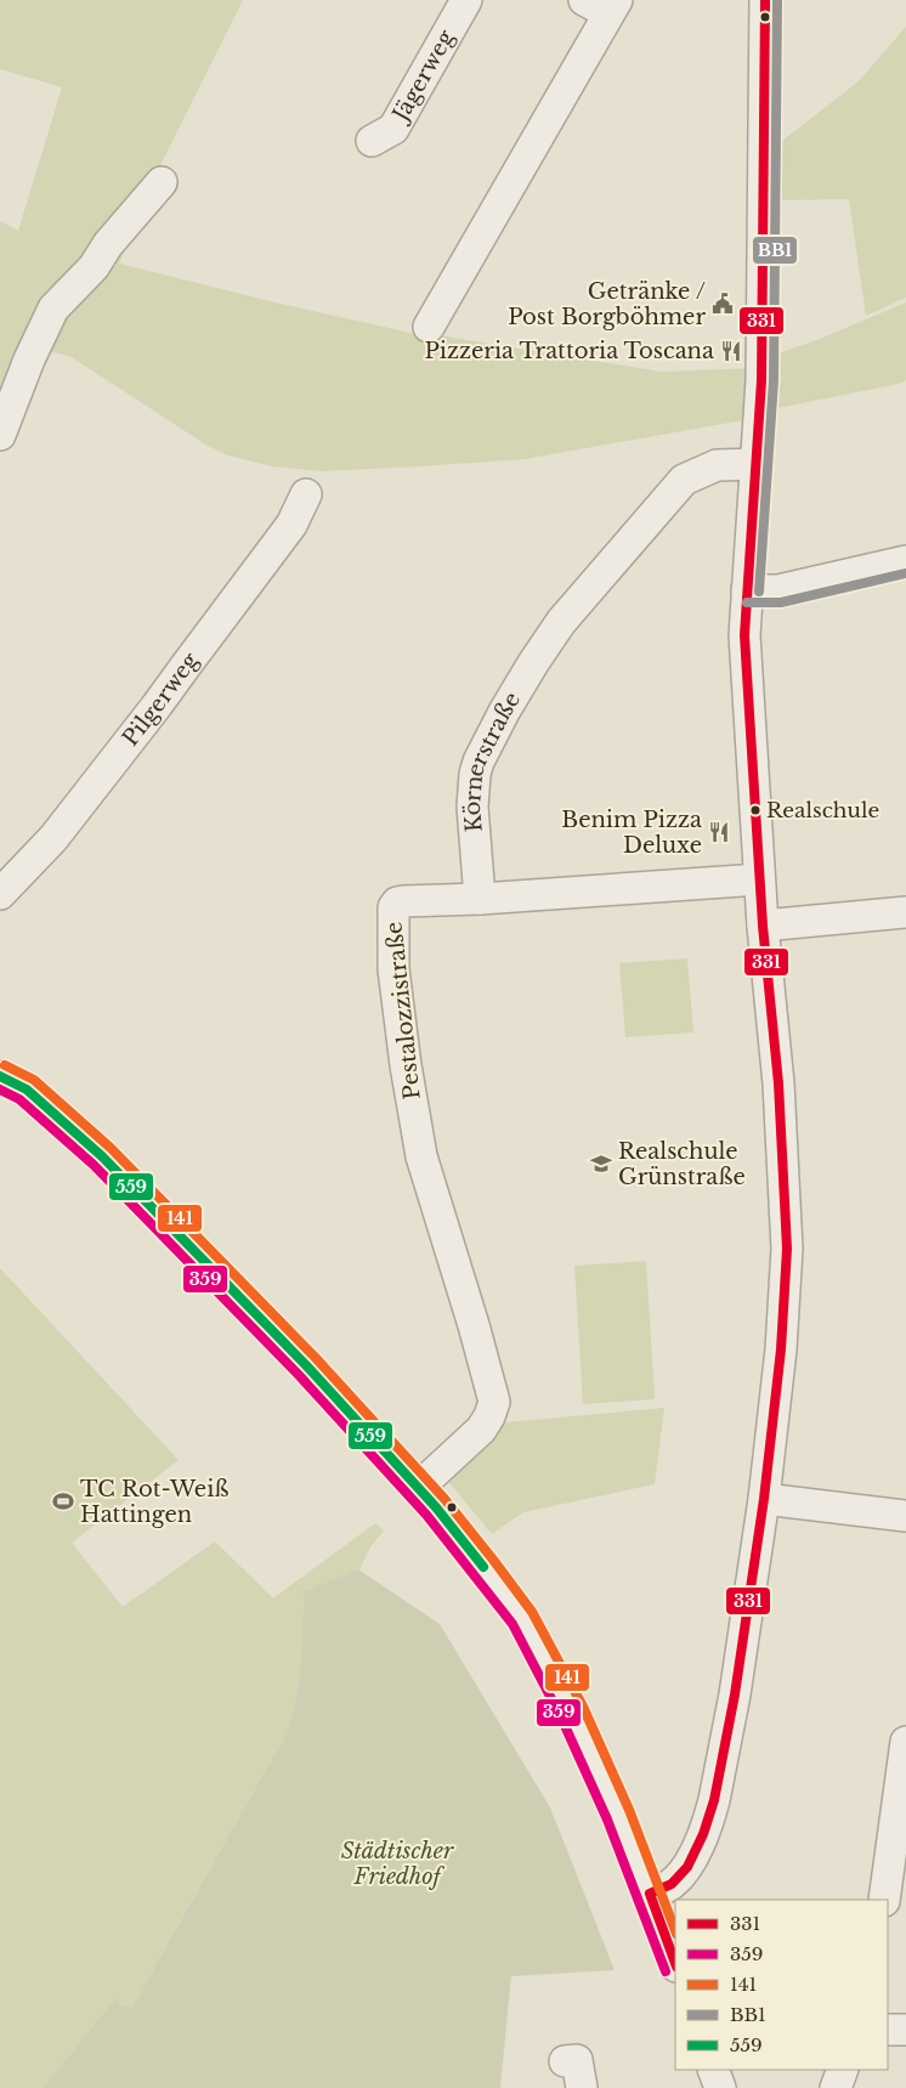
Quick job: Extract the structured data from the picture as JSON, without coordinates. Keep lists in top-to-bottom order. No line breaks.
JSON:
{"streets":{"street":["Jägerweg","Pilgerweg","Körnerstraße","Pestalozzistraße"]},"crossings":[["Körnerstraße","Pestalozzistraße"]],"parks":["Städtischer Friedhof"],"places":{"public building":["Getränke / Post Borgböhmer"],"restaurant":["Pizzeria Trattoria Toscana","Benim Pizza Deluxe"],"other":["Realschule"],"school or university":["Realschule Grünstraße"],"sports":["TC Rot-Weiß Hattingen"]},"lines":["transit line 331","transit line BB1","transit line 141","transit line 559","transit line 359"],"legend":["331","359","141","BB1","559"]}
